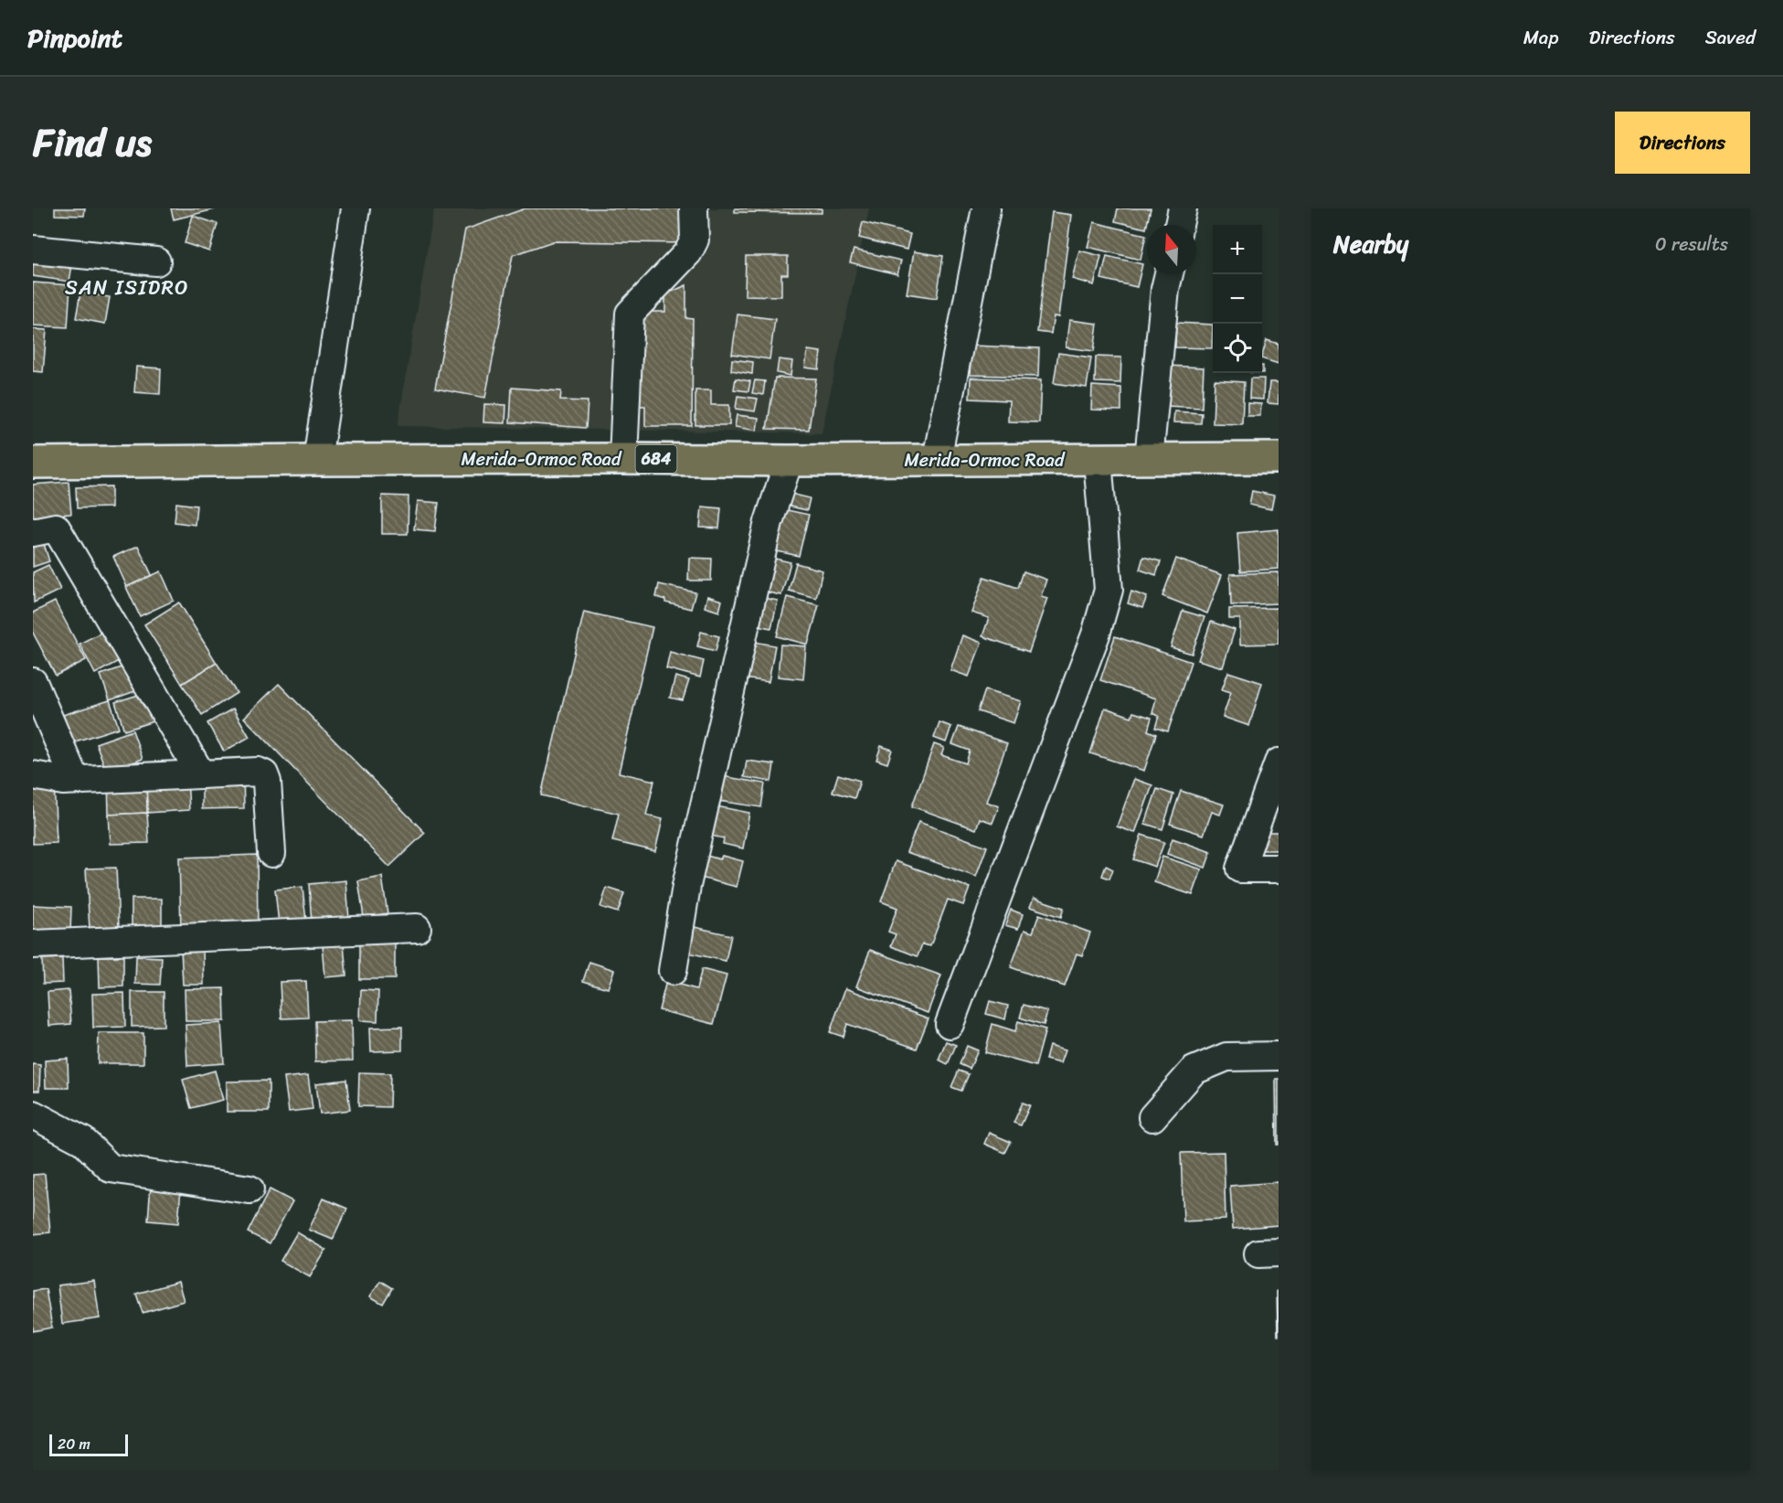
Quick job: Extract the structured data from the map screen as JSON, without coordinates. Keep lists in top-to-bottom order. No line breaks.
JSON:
{"streets":{"highway":["Merida-Ormoc Road","684"]},"districts":["SAN ISIDRO"],"scale_bar":"20 m","north":"top","page":{"header":"Pinpoint","nav":["Map","Directions","Saved"],"title":"Find us","buttons":"Directions","heading":["Nearby","0 results"],"map_buttons":["+","−"],"scale":"20 m"}}
